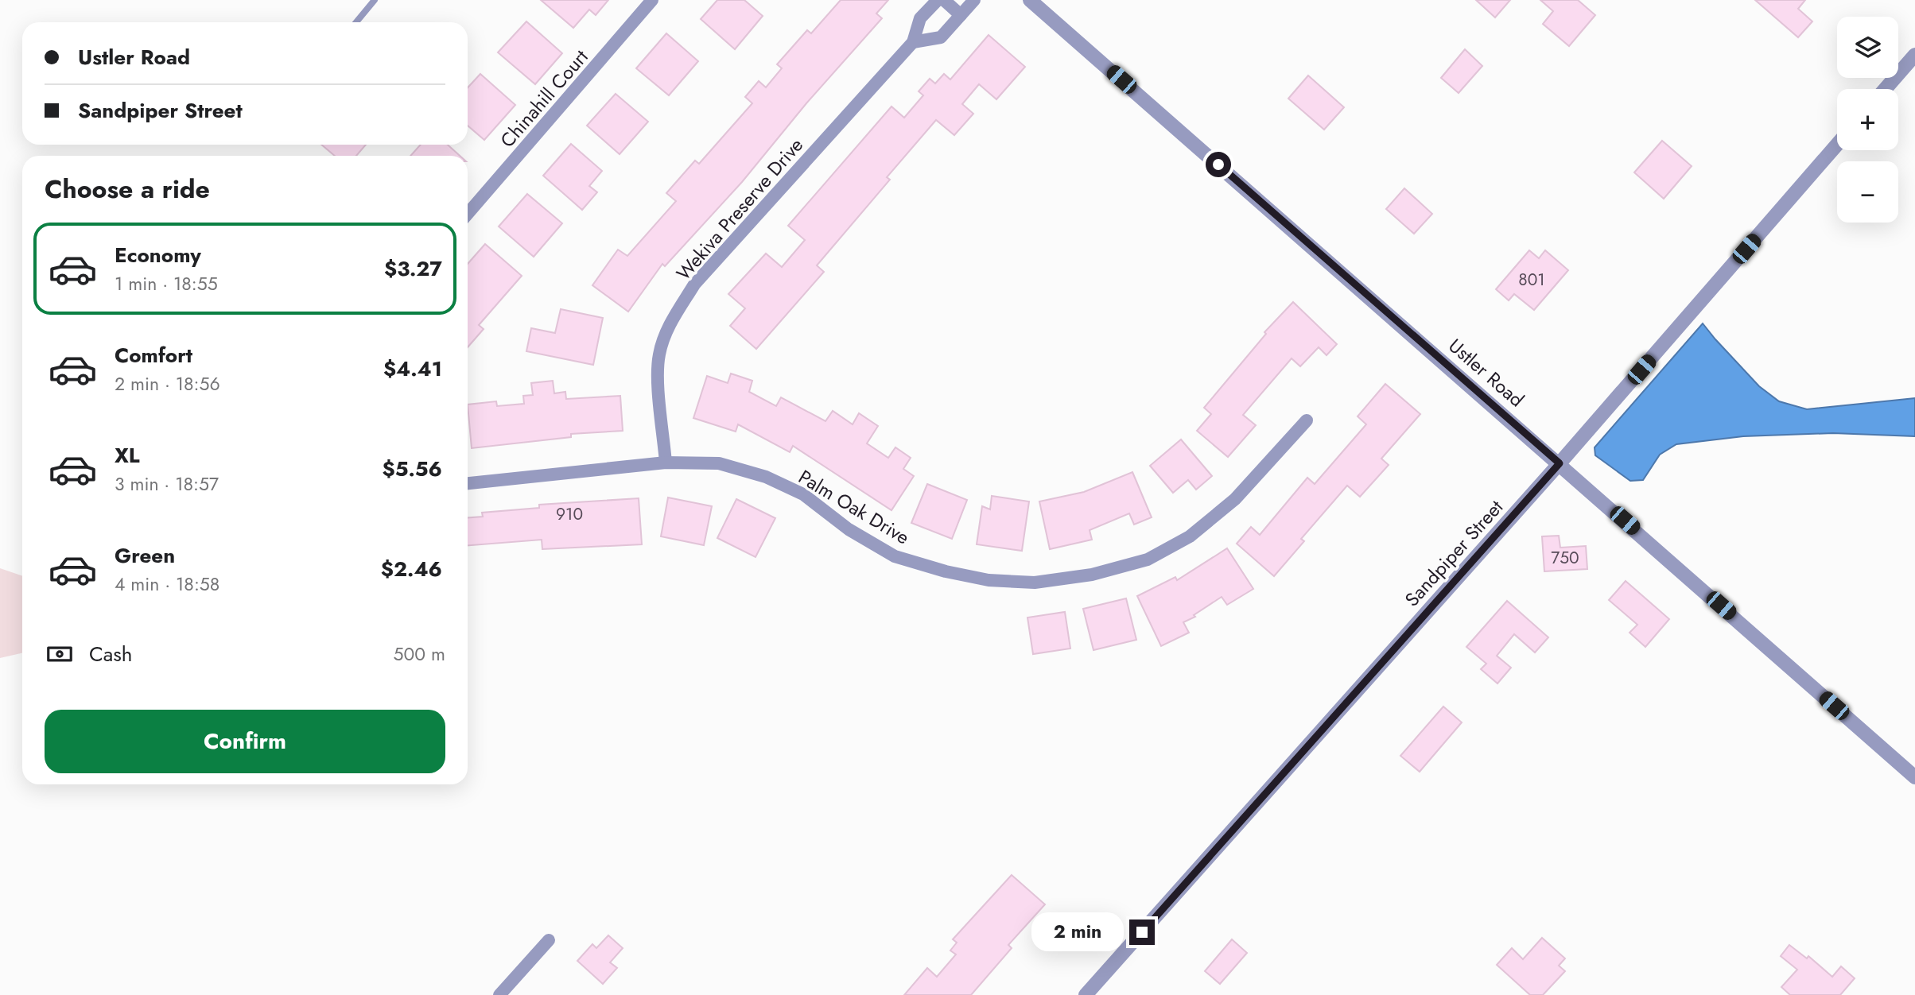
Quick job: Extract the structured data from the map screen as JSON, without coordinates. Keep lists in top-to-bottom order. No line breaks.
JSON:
{"streets":{"street":["Chinahill Court","Wekiva Preserve Drive","Ustler Road","Palm Oak Drive","Sandpiper Street"]},"crossings":[["Wekiva Preserve Drive","Palm Oak Drive"],["Ustler Road","Sandpiper Street"]],"house_numbers":["801","910","750"],"page":{"map_buttons":["+","−"],"banner":["Ustler Road","Sandpiper Street"],"heading":"Choose a ride","list":[{"name":"Economy","note":"1 min · 18:55","value":"$3.27"},{"name":"Comfort","note":"2 min · 18:56","value":"$4.41"},{"name":"XL","note":"3 min · 18:57","value":"$5.56"},{"name":"Green","note":"4 min · 18:58","value":"$2.46"}],"pay":["Cash","500 m"],"buttons":"Confirm","bubble":"2 min"}}
